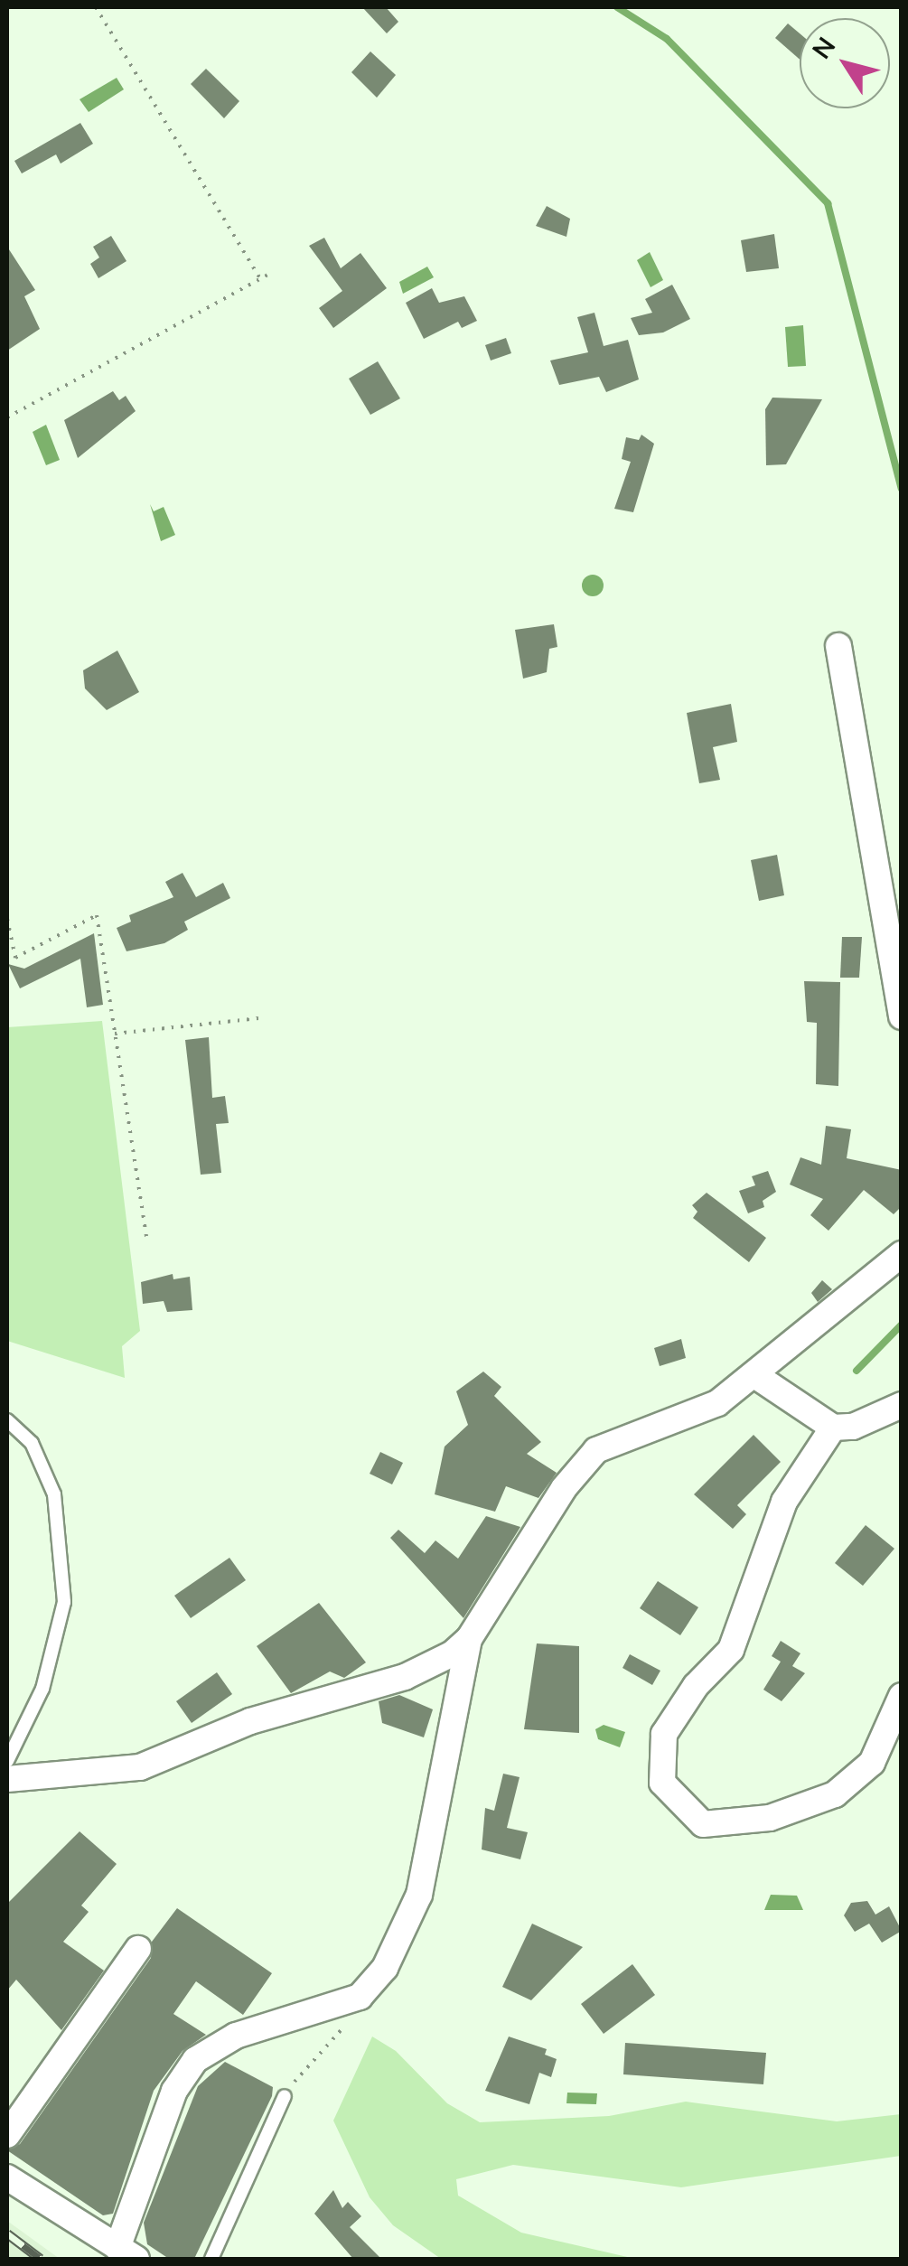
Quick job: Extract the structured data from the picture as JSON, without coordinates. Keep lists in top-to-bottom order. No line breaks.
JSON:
{"north":"top left"}
